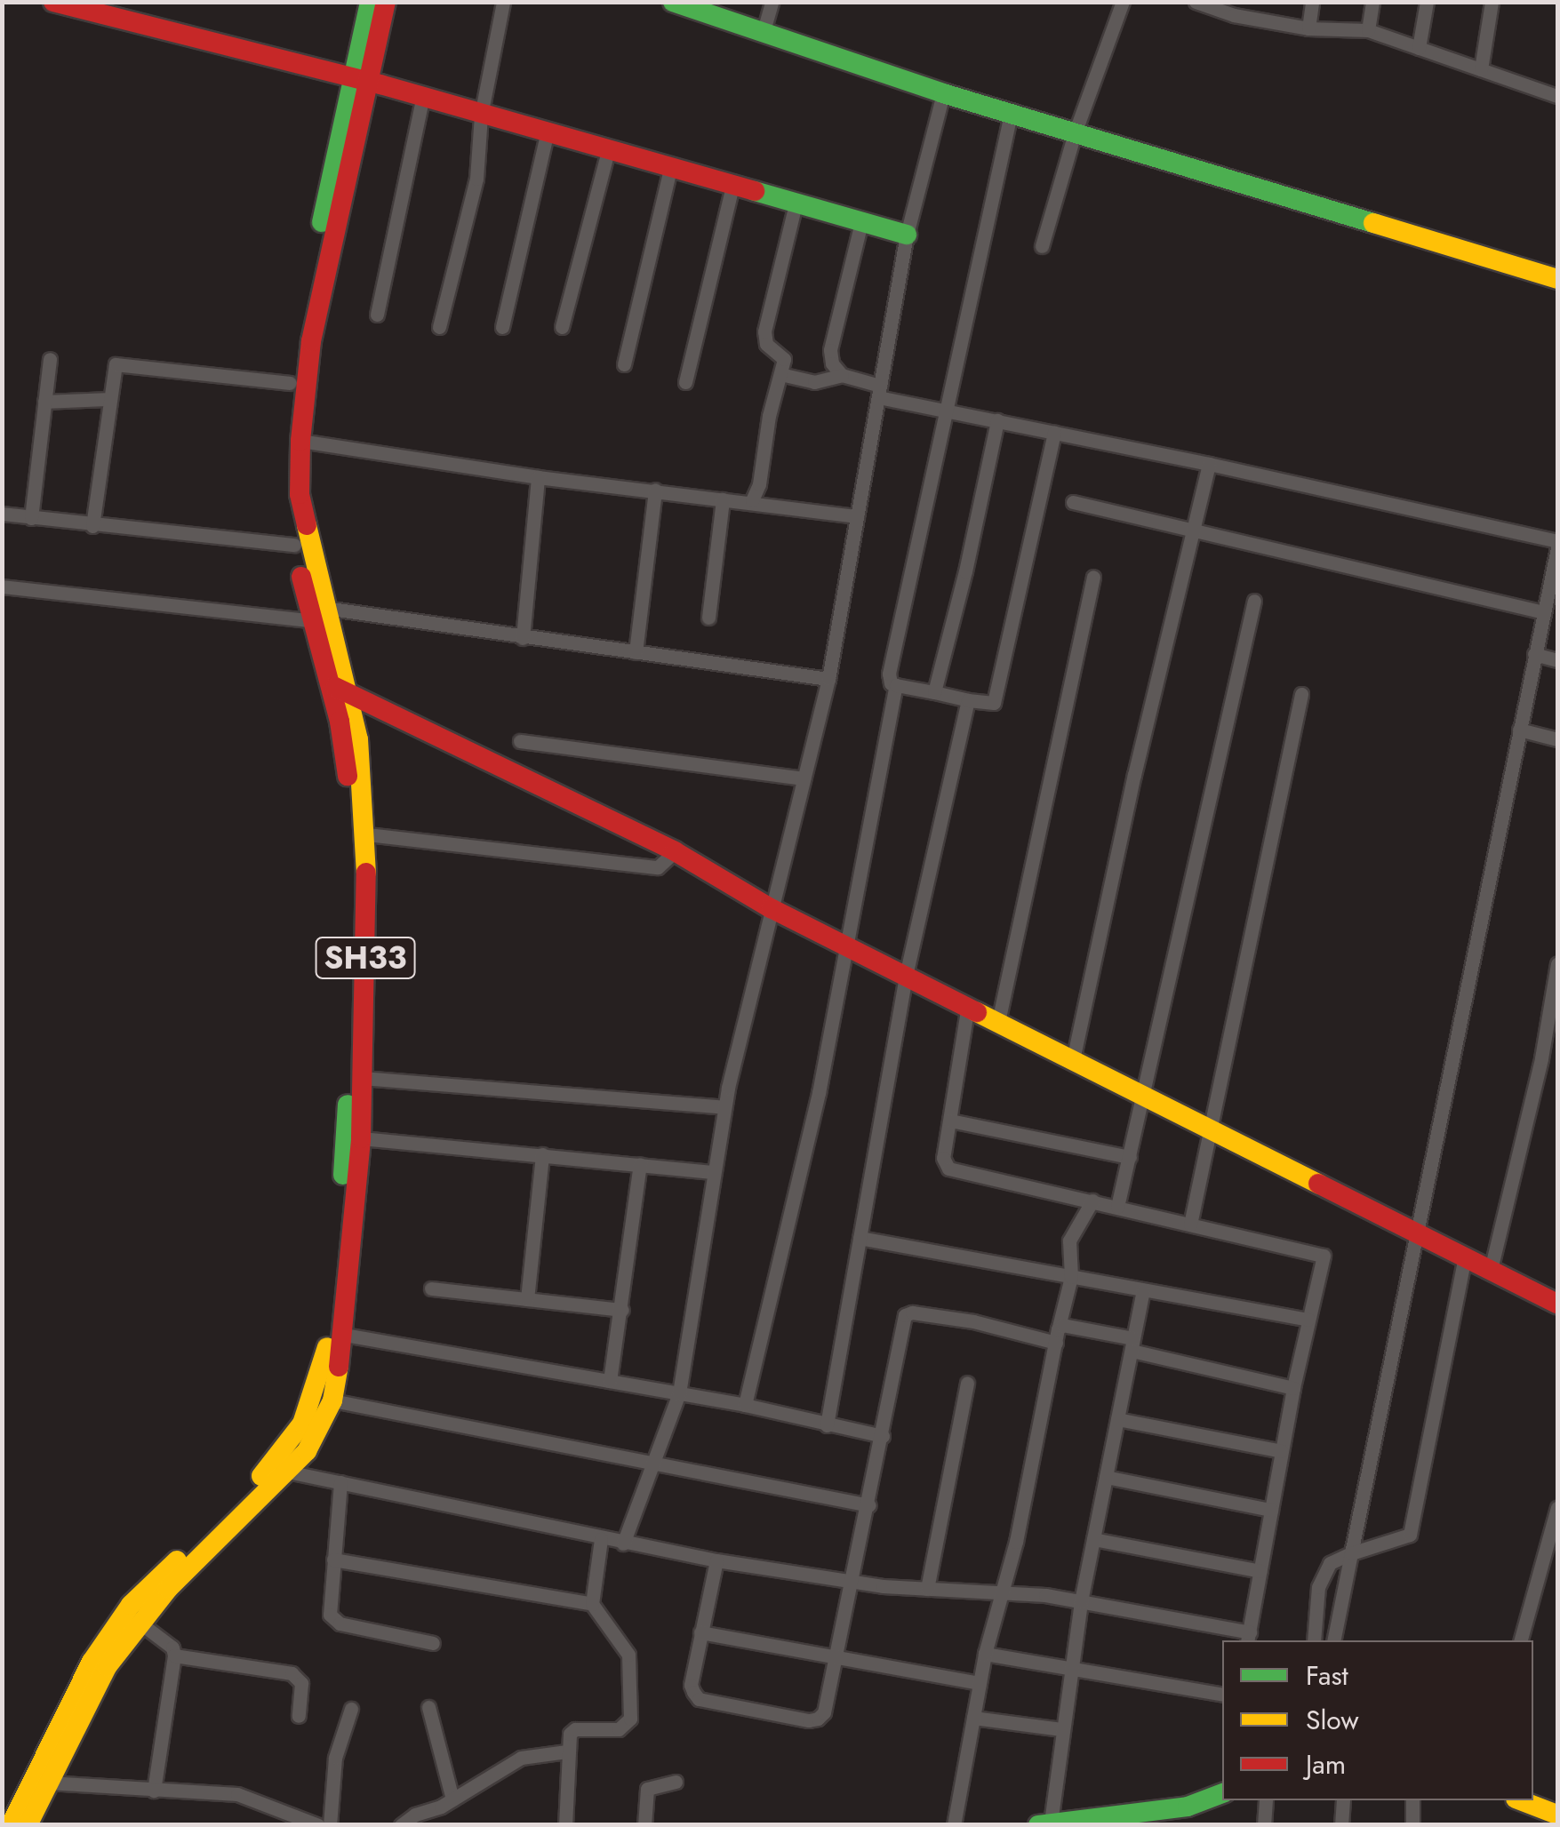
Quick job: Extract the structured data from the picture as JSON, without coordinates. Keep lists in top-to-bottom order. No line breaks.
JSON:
{"streets":{"main road":["SH33"]},"legend":["Fast","Slow","Jam"]}
